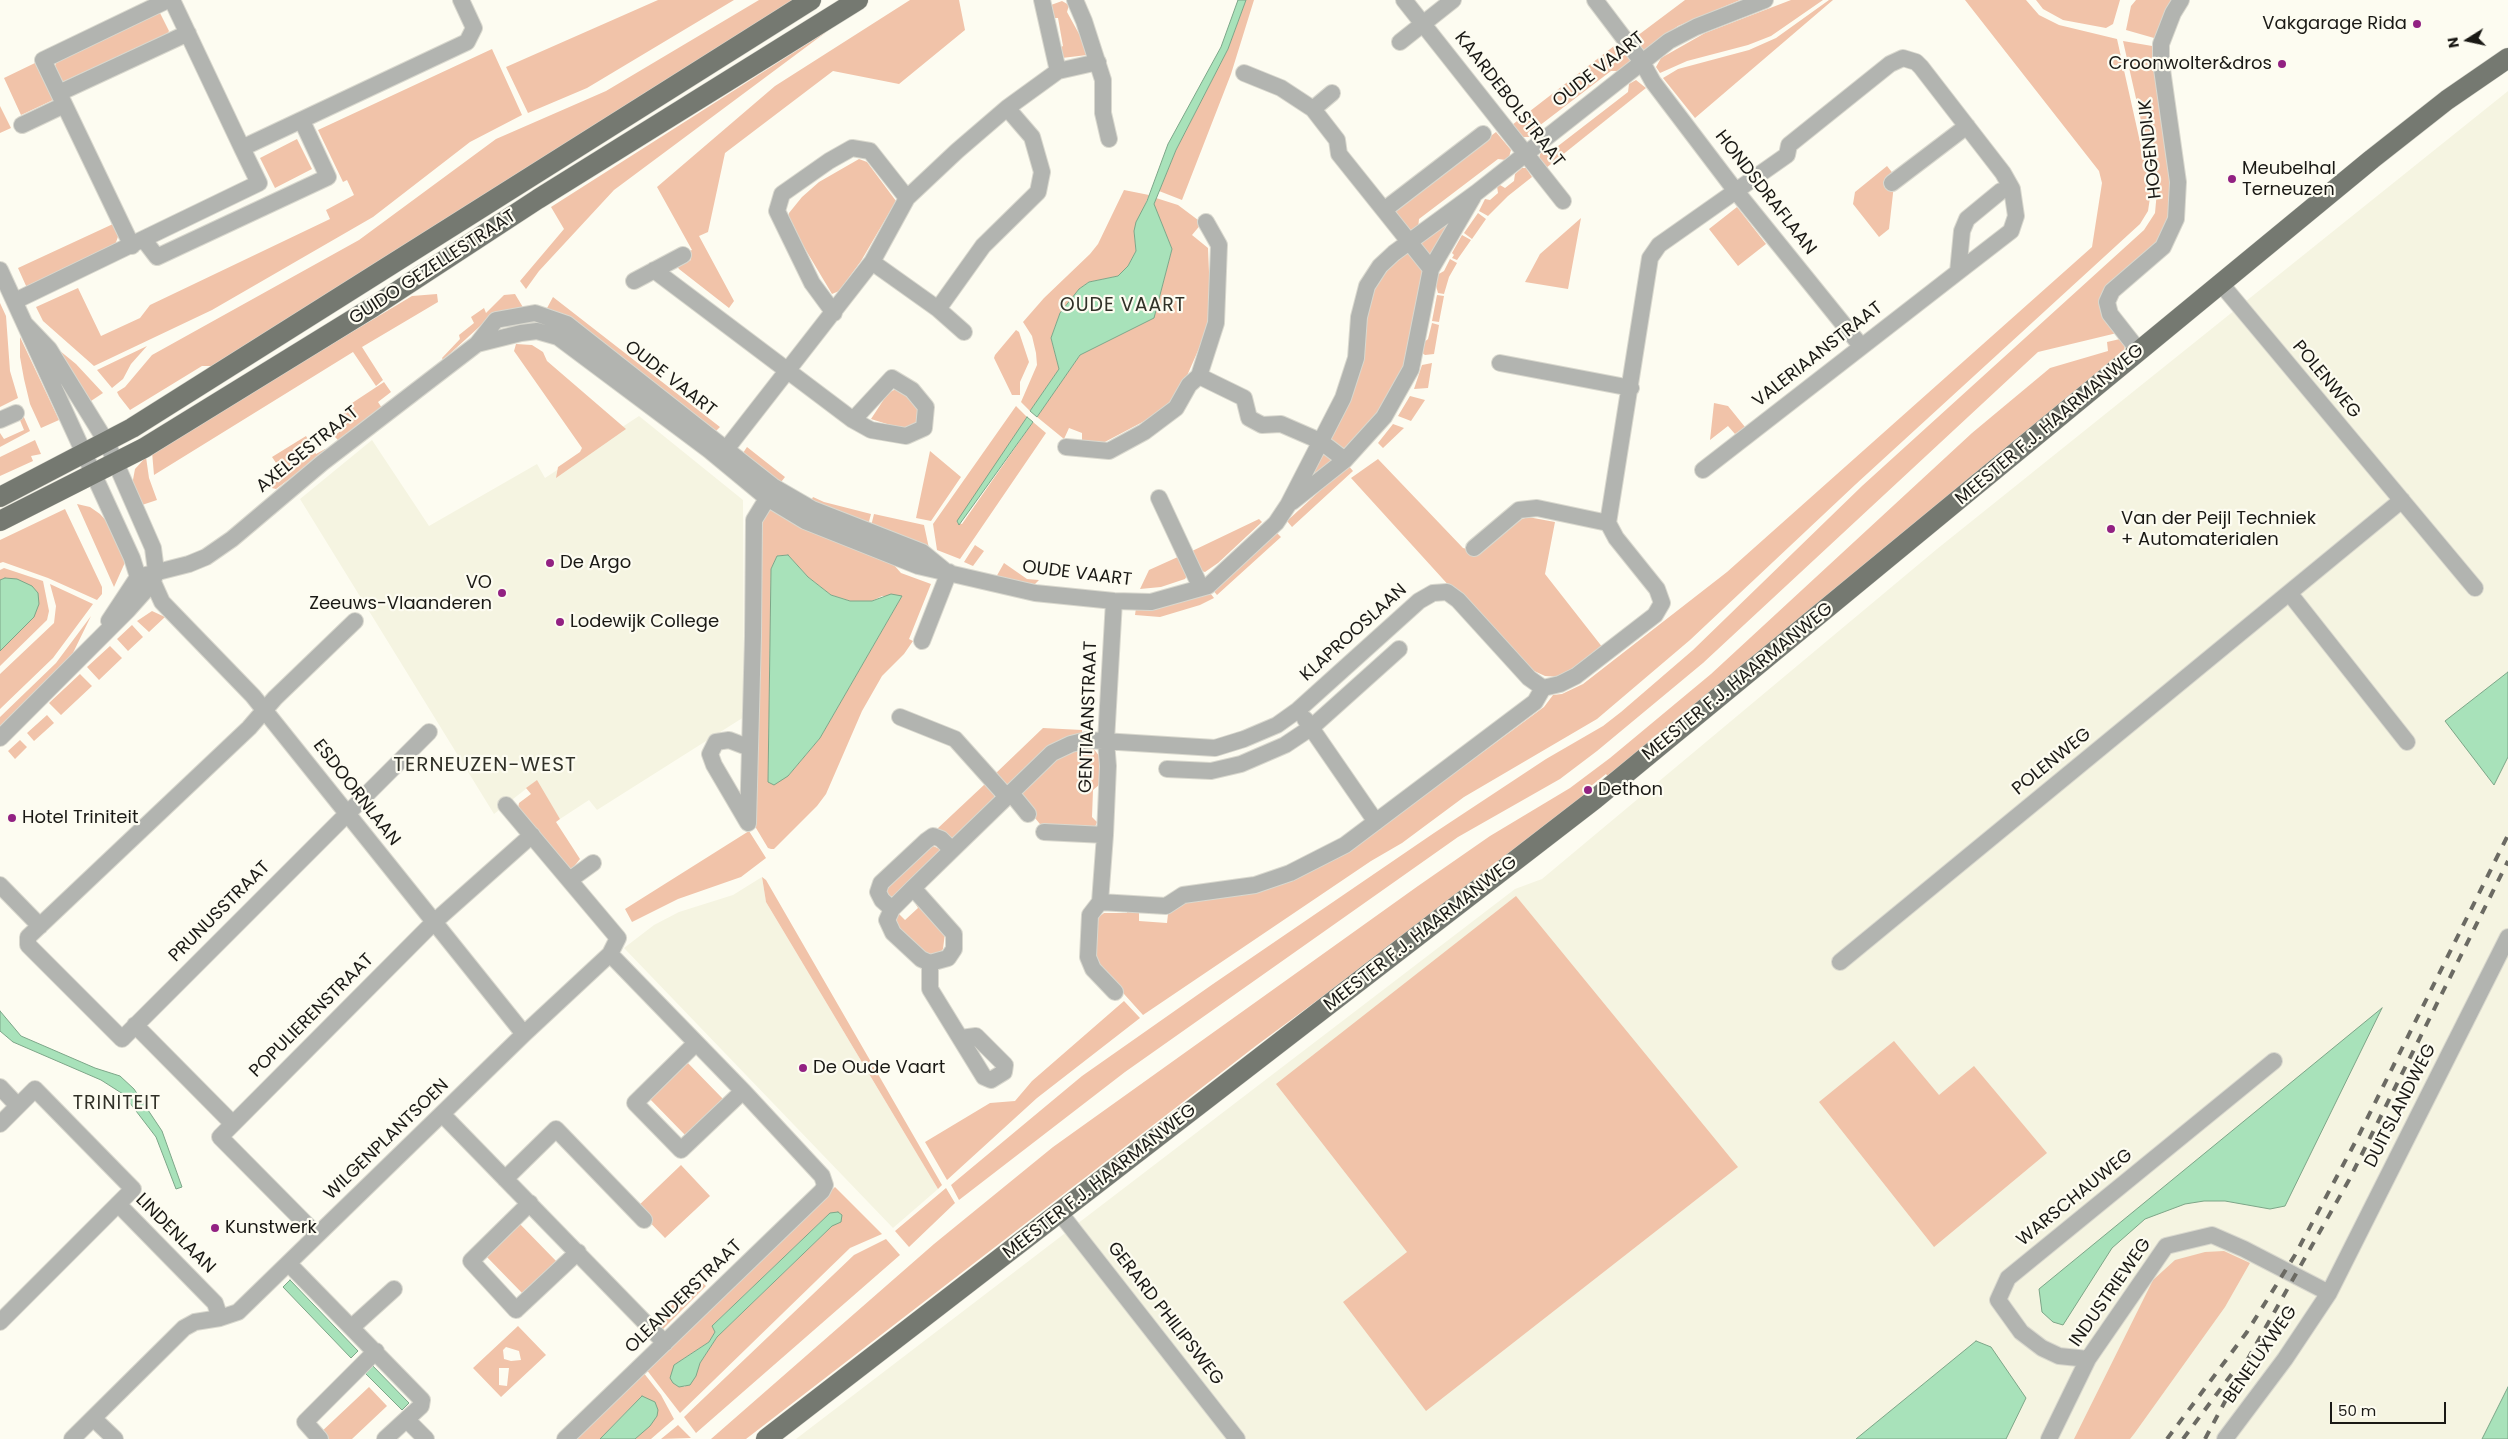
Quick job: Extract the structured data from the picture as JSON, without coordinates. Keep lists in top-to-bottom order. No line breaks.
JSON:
{"streets":{"main road":["GUIDO GEZELLESTRAAT","MEESTER F.J. HAARMANWEG"],"street":["OUDE VAART","KAARDEBOLSTRAAT","HOGENDIJK","HONDSDRAFLAAN","VALERIAANSTRAAT","POLENWEG","AXELSESTRAAT","KLAPROOSLAAN","GENTIAANSTRAAT","ESDOORNLAAN","PRUNUSSTRAAT","POPULIERENSTRAAT","DUITSLANDWEG","WILGENPLANTSOEN","WARSCHAUWEG","LINDENLAAN","INDUSTRIEWEG","OLEANDERSTRAAT","GERARD PHILIPSWEG","BENELUXWEG"]},"crossings":[["OUDE VAART","KAARDEBOLSTRAAT"],["OUDE VAART","HONDSDRAFLAAN"],["OUDE VAART","AXELSESTRAAT"],["OUDE VAART","GENTIAANSTRAAT"],["HOGENDIJK","MEESTER F.J. HAARMANWEG"],["HONDSDRAFLAAN","VALERIAANSTRAAT"],["POLENWEG","MEESTER F.J. HAARMANWEG"],["MEESTER F.J. HAARMANWEG","GERARD PHILIPSWEG"],["AXELSESTRAAT","ESDOORNLAAN"],["KLAPROOSLAAN","GENTIAANSTRAAT"],["ESDOORNLAAN","PRUNUSSTRAAT"],["ESDOORNLAAN","POPULIERENSTRAAT"],["ESDOORNLAAN","WILGENPLANTSOEN"],["POPULIERENSTRAAT","WILGENPLANTSOEN"],["DUITSLANDWEG","INDUSTRIEWEG"],["DUITSLANDWEG","BENELUXWEG"],["WILGENPLANTSOEN","LINDENLAAN"],["WARSCHAUWEG","INDUSTRIEWEG"],["INDUSTRIEWEG","BENELUXWEG"]],"districts":["OUDE VAART","TERNEUZEN-WEST","TRINITEIT"],"places":["Vakgarage Rida","Croonwolter&dros","Meubelhal Terneuzen","Van der Peijl Techniek + Automaterialen","De Argo","VO Zeeuws-Vlaanderen","Lodewijk College","Dethon","Hotel Triniteit","De Oude Vaart","Kunstwerk"],"scale_bar":"50 m","north":"left"}
